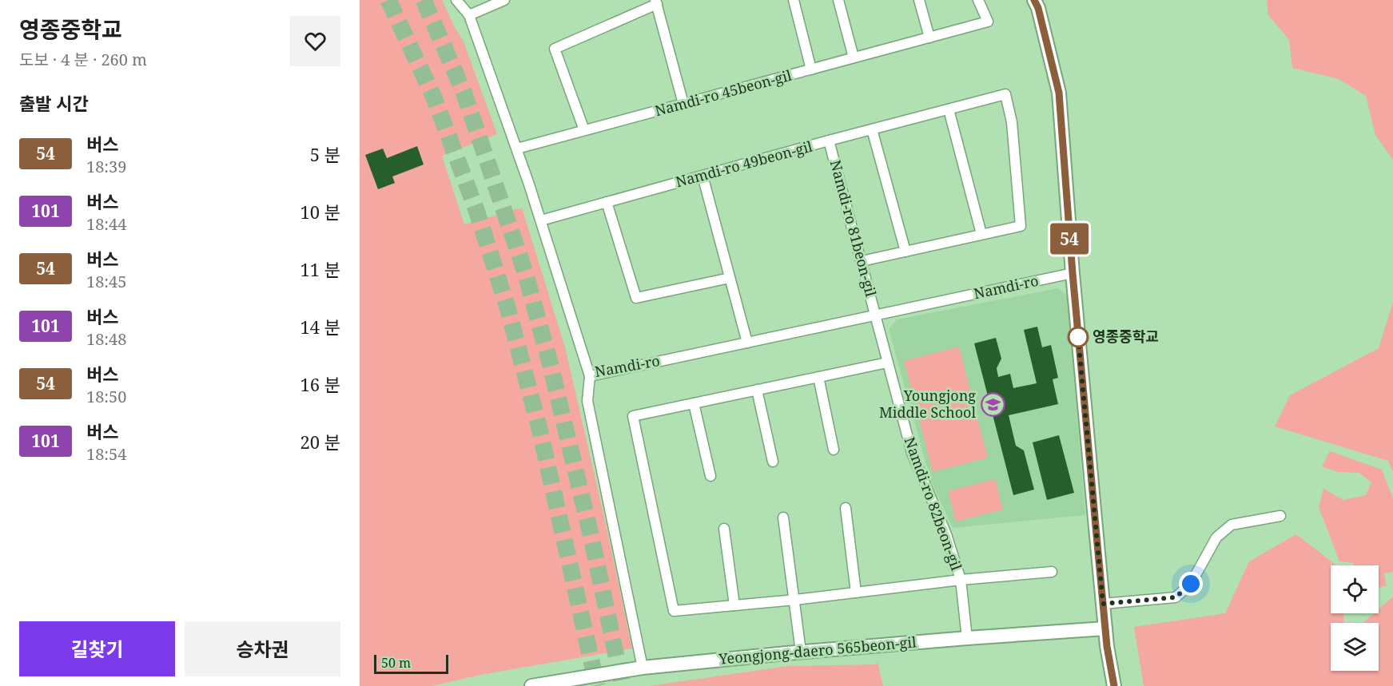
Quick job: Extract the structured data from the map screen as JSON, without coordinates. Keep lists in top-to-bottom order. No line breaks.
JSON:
{"streets":{"street":["Namdi-ro 45beon-gil","Namdi-ro 49beon-gil","Namdi-ro 81beon-gil","Namdi-ro","Namdi-ro 82beon-gil","Yeongjong-daero 565beon-gil"]},"crossings":[["Namdi-ro 45beon-gil","Namdi-ro"],["Namdi-ro 49beon-gil","Namdi-ro 81beon-gil"],["Namdi-ro 49beon-gil","Namdi-ro"],["Namdi-ro 81beon-gil","Namdi-ro"],["Namdi-ro 81beon-gil","Namdi-ro 82beon-gil"],["Namdi-ro","Namdi-ro 82beon-gil"],["Namdi-ro 82beon-gil","Yeongjong-daero 565beon-gil"]],"places":{"other":["영종중학교"],"school or university":["Youngjong Middle School"]},"lines":["bus line 54"],"scale_bar":"50 m","page":{"heading":[["영종중학교","도보 · 4 분 · 260 m"],"출발 시간"],"on_map":"54","list":[{"mark":"54","name":"버스","note":"18:39","value":"5 분"},{"mark":"101","name":"버스","note":"18:44","value":"10 분"},{"mark":"54","name":"버스","note":"18:45","value":"11 분"},{"mark":"101","name":"버스","note":"18:48","value":"14 분"},{"mark":"54","name":"버스","note":"18:50","value":"16 분"},{"mark":"101","name":"버스","note":"18:54","value":"20 분"}],"buttons":["길찾기","승차권"],"scale":"50 m"}}
